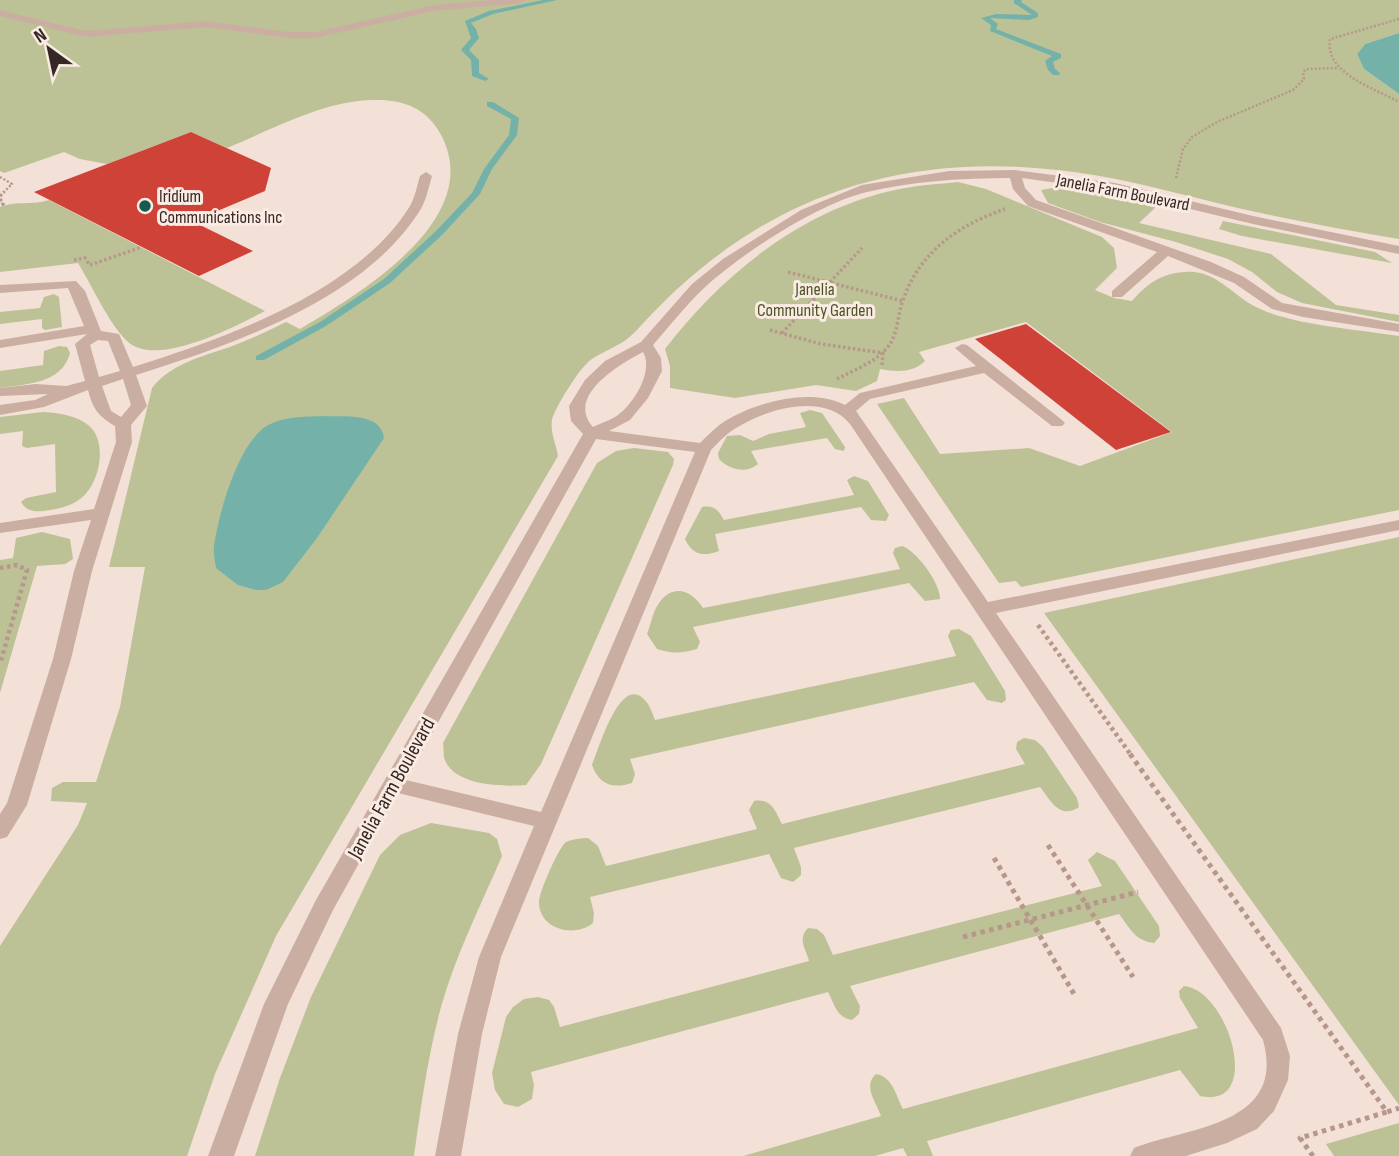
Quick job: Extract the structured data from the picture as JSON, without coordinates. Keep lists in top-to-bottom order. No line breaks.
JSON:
{"streets":{"street":["Janelia Farm Boulevard"]},"parks":["Janelia Community Garden"],"places":["Iridium Communications Inc"],"north":"top left"}
